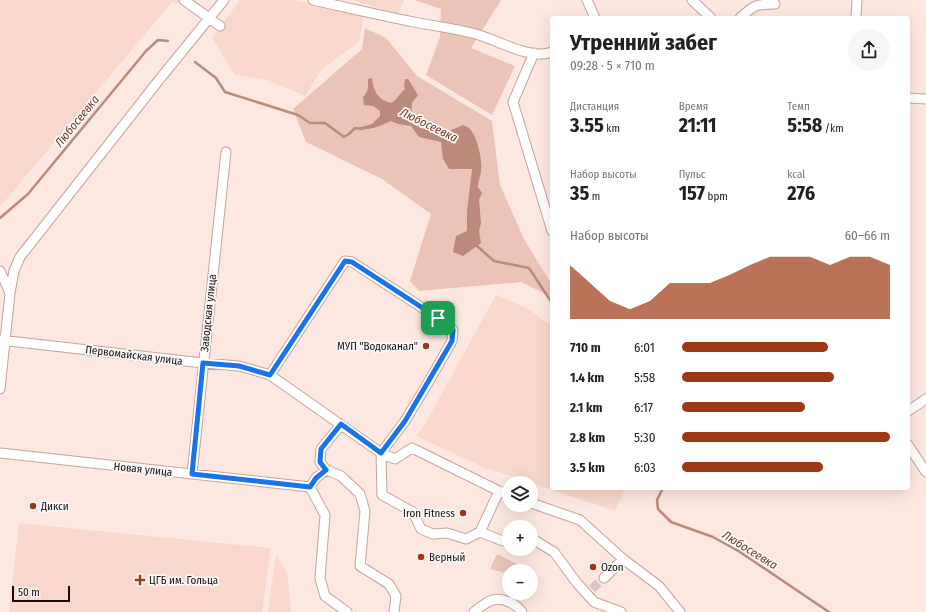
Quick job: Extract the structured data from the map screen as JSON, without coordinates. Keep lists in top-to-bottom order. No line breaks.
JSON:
{"streets":{"street":["Заводская улица","Первомайская улица","Новая улица"]},"crossings":[["Заводская улица","Первомайская улица"],["Заводская улица","Новая улица"]],"water":["Любосеевка"],"places":{"other":["МУП \"Водоканал\"","Дикси","Iron Fitness","Верный","Ozon"],"health":["ЦГБ им. Гольца"]},"scale_bar":"50 m","page":{"heading":["Утренний забег","09:28 · 5 × 710 m"],"stats":[["Дистанция","3.55 km"],["Время","21:11"],["Темп","5:58 /km"],["Набор высоты","35 m"],["Пульс","157 bpm"],["kcal","276"]],"chart":["Набор высоты","60–66 m"],"list":[{"name":"710 m","note":"6:01"},{"name":"1.4 km","note":"5:58"},{"name":"2.1 km","note":"6:17"},{"name":"2.8 km","note":"5:30"},{"name":"3.5 km","note":"6:03"}],"map_buttons":["+","−"],"scale":"50 m"}}
